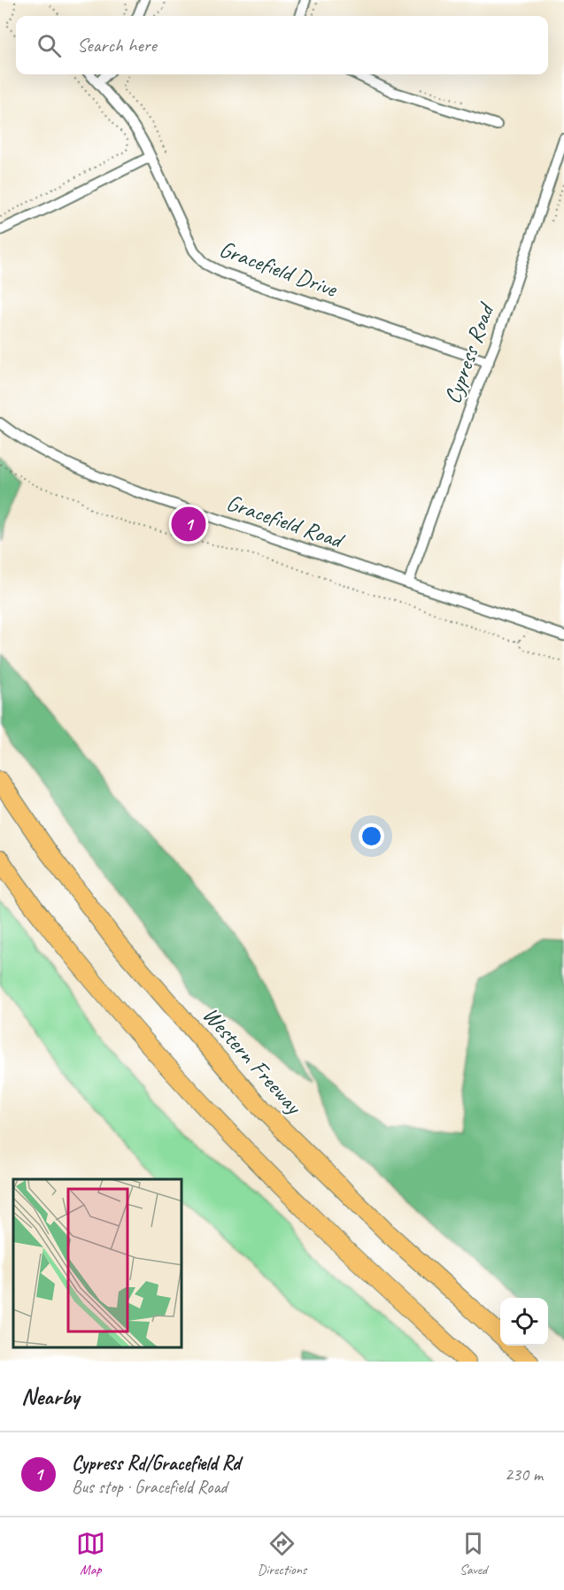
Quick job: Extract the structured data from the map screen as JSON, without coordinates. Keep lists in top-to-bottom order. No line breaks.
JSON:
{"streets":{"highway":["Western Freeway"],"street":["Gracefield Drive","Cypress Road","Gracefield Road"]},"crossings":[["Gracefield Drive","Cypress Road"],["Cypress Road","Gracefield Road"]],"page":{"search":"Search here","pins":"1","heading":"Nearby","list":[{"mark":"1","name":"Cypress Rd/Gracefield Rd","note":"Bus stop · Gracefield Road","value":"230 m"}],"nav":["Map","Directions","Saved"]}}
